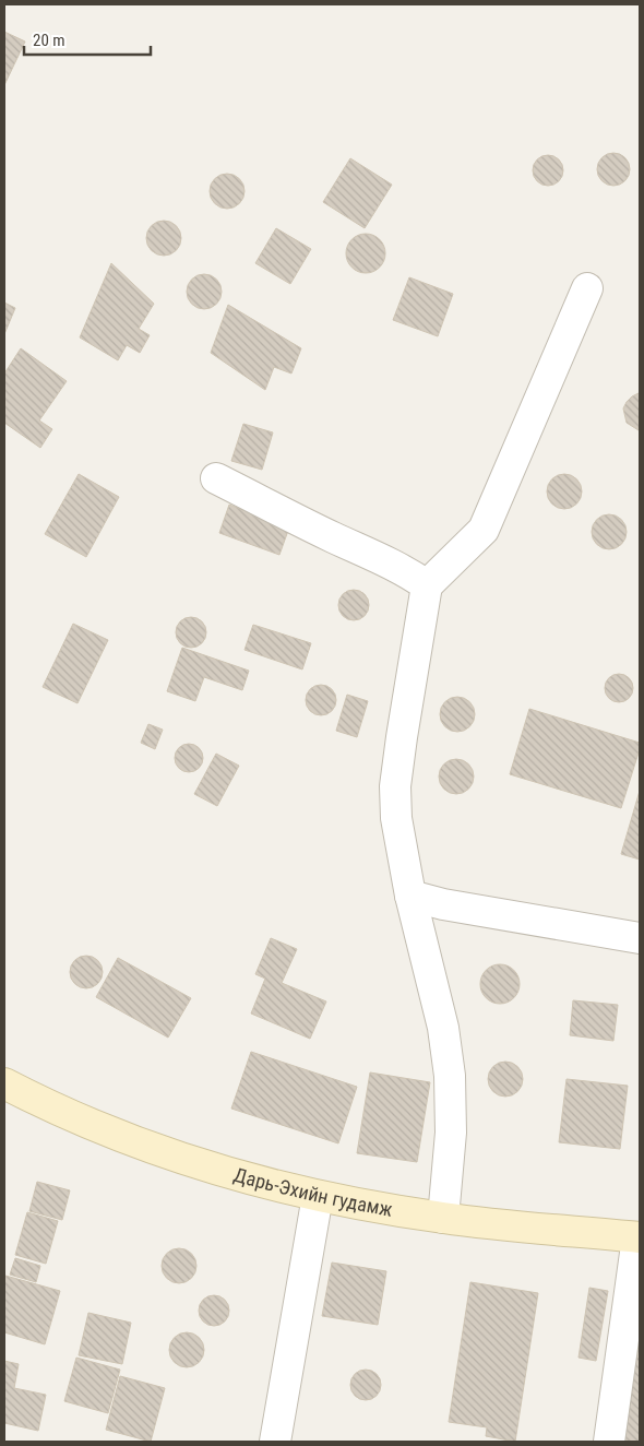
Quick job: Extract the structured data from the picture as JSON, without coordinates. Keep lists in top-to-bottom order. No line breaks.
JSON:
{"streets":{"main road":["Дарь-Эхийн гудамж"]},"scale_bar":"20 m"}
